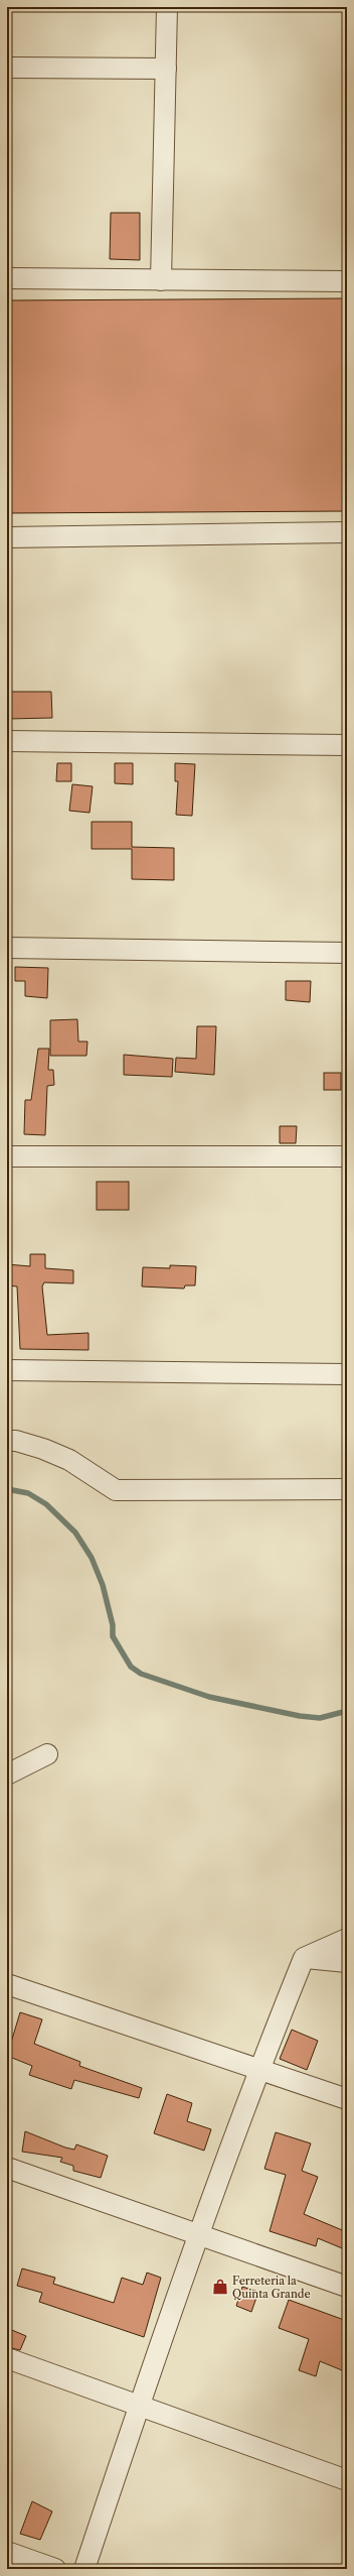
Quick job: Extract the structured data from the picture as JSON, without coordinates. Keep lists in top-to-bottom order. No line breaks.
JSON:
{"places":{"shop":["Ferreteria la Quinta Grande"]}}
